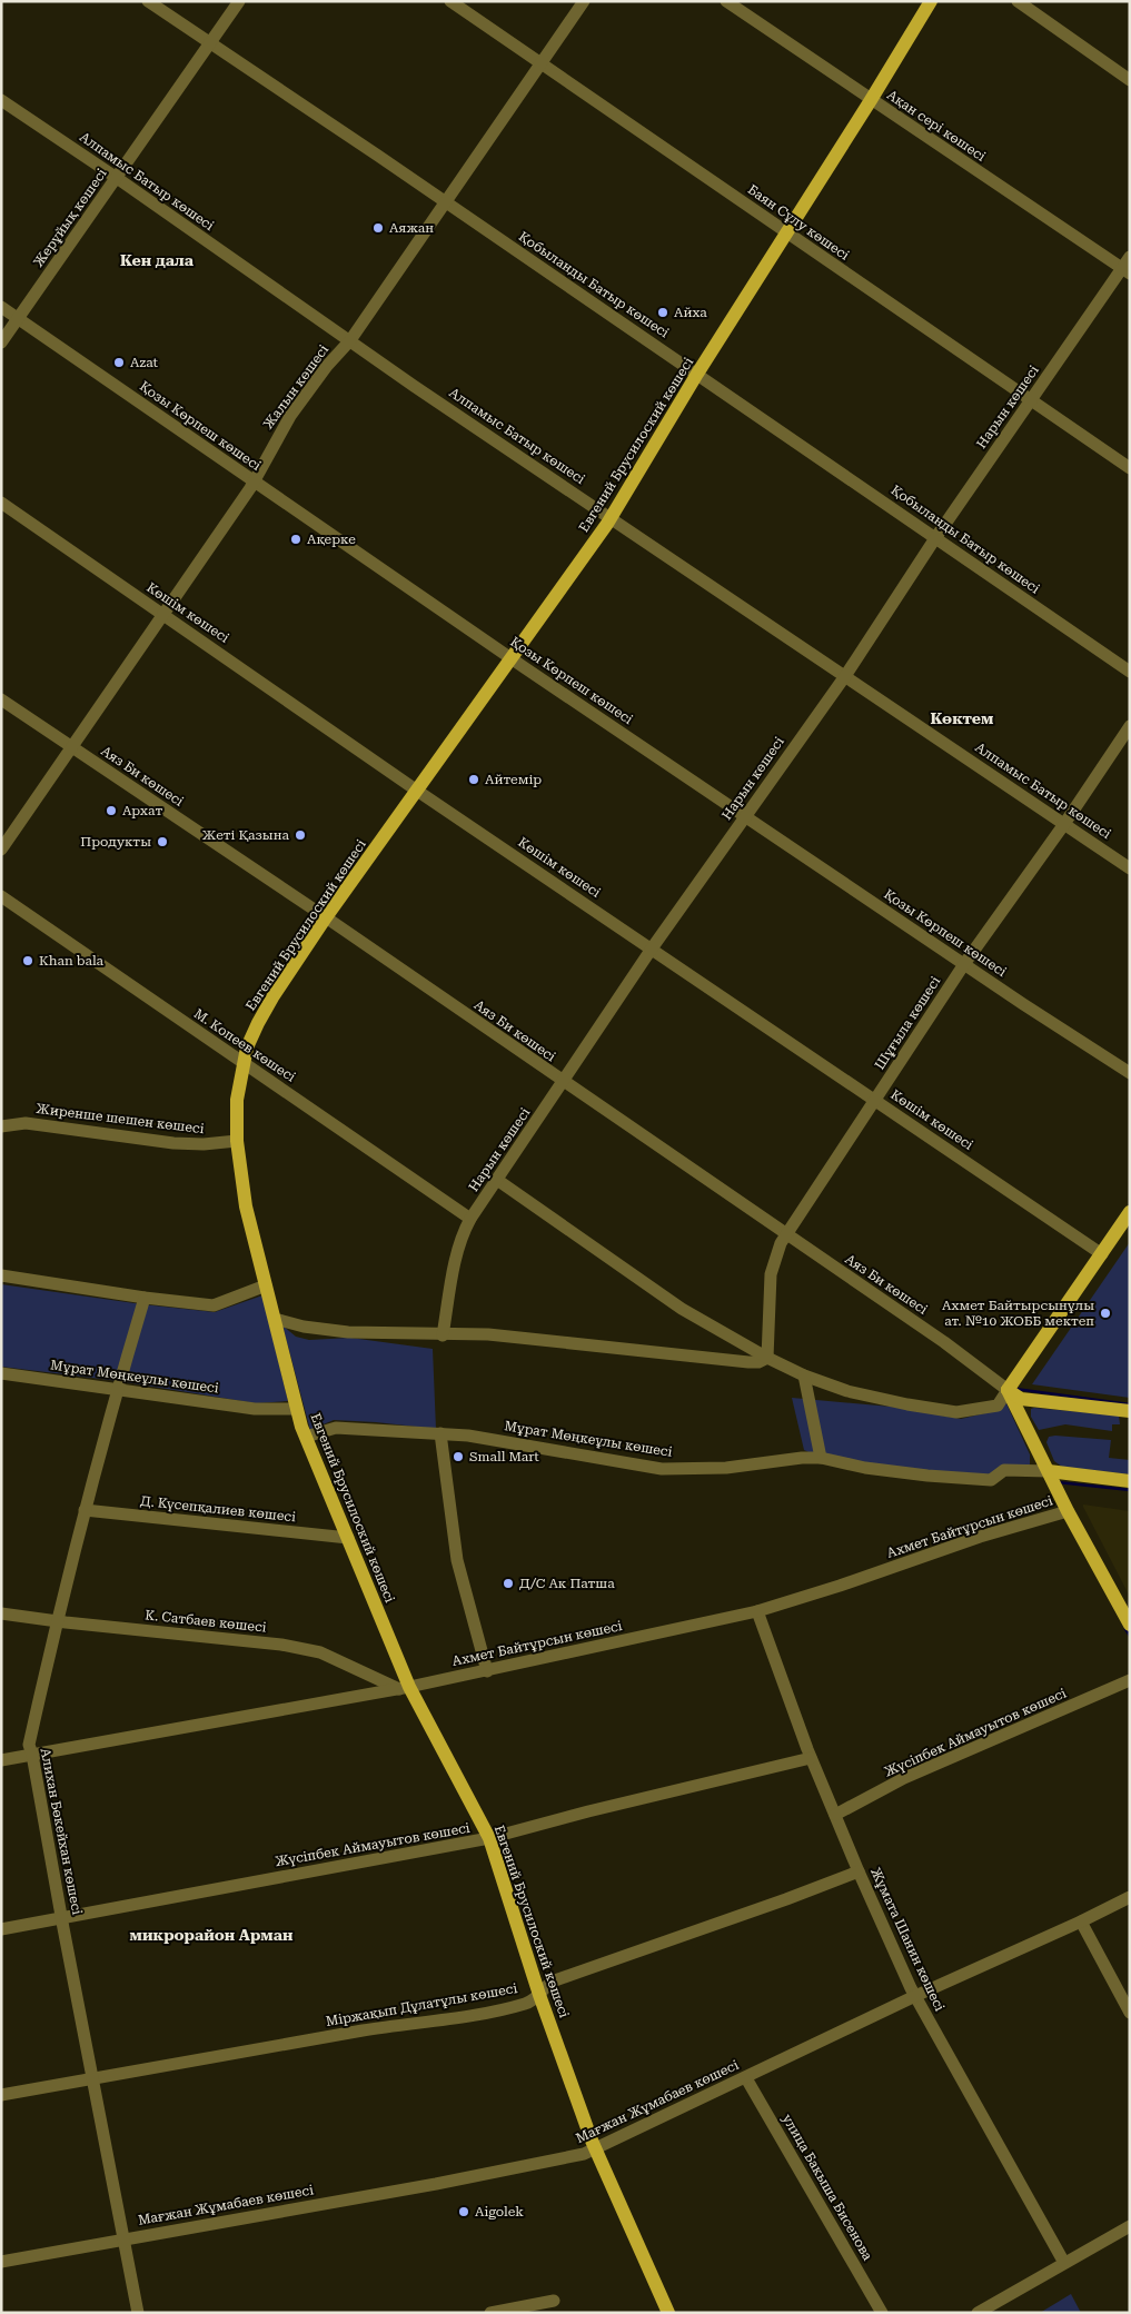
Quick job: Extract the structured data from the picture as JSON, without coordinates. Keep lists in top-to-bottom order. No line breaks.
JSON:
{"streets":{"main road":["Евгений Брусилоский көшесі","Мұрат Мөңкеұлы көшесі"],"street":["Ақан сері көшесі","Алпамыс Батыр көшесі","Жерұйық көшесі","Баян Сұлу көшесі","Қобыланды Батыр көшесі","Жалын көшесі","Нарын көшесі","Қозы Көрпеш көшесі","Көшім көшесі","Аяз Би көшесі","Шұғыла көшесі","М. Копеев көшесі","Жиренше шешен көшесі","Д. Күсепқалиев көшесі","Ахмет Байтұрсын көшесі","К. Сатбаев көшесі","Жүсіпбек Аймауытов көшесі","Алихан Бөкейхан көшесі","Жұмата Шанин көшесі","Міржақып Дұлатұлы көшесі","Мағжан Жұмабаев көшесі","улица Бакыша Бисенова"]},"crossings":[["Ақан сері көшесі","Нарын көшесі"],["Ақан сері көшесі","Евгений Брусилоский көшесі"],["Алпамыс Батыр көшесі","Жерұйық көшесі"],["Алпамыс Батыр көшесі","Жалын көшесі"],["Алпамыс Батыр көшесі","Нарын көшесі"],["Алпамыс Батыр көшесі","Евгений Брусилоский көшесі"],["Алпамыс Батыр көшесі","Шұғыла көшесі"],["Жерұйық көшесі","Қобыланды Батыр көшесі"],["Жерұйық көшесі","Қозы Көрпеш көшесі"],["Баян Сұлу көшесі","Жалын көшесі"],["Баян Сұлу көшесі","Нарын көшесі"],["Баян Сұлу көшесі","Евгений Брусилоский көшесі"],["Қобыланды Батыр көшесі","Жалын көшесі"],["Қобыланды Батыр көшесі","Нарын көшесі"],["Қобыланды Батыр көшесі","Евгений Брусилоский көшесі"],["Жалын көшесі","Қозы Көрпеш көшесі"],["Жалын көшесі","Көшім көшесі"],["Жалын көшесі","Аяз Би көшесі"],["Нарын көшесі","Қозы Көрпеш көшесі"],["Нарын көшесі","Көшім көшесі"],["Нарын көшесі","Аяз Би көшесі"],["Нарын көшесі","М. Копеев көшесі"],["Қозы Көрпеш көшесі","Евгений Брусилоский көшесі"],["Қозы Көрпеш көшесі","Шұғыла көшесі"],["Евгений Брусилоский көшесі","Көшім көшесі"],["Евгений Брусилоский көшесі","Аяз Би көшесі"],["Евгений Брусилоский көшесі","М. Копеев көшесі"],["Евгений Брусилоский көшесі","Жиренше шешен көшесі"],["Евгений Брусилоский көшесі","Мұрат Мөңкеұлы көшесі"],["Евгений Брусилоский көшесі","Д. Күсепқалиев көшесі"],["Евгений Брусилоский көшесі","Ахмет Байтұрсын көшесі"],["Евгений Брусилоский көшесі","К. Сатбаев көшесі"],["Евгений Брусилоский көшесі","Жүсіпбек Аймауытов көшесі"],["Евгений Брусилоский көшесі","Міржақып Дұлатұлы көшесі"],["Евгений Брусилоский көшесі","Мағжан Жұмабаев көшесі"],["Көшім көшесі","Шұғыла көшесі"],["Аяз Би көшесі","Шұғыла көшесі"],["Мұрат Мөңкеұлы көшесі","Алихан Бөкейхан көшесі"],["Д. Күсепқалиев көшесі","Алихан Бөкейхан көшесі"],["Ахмет Байтұрсын көшесі","К. Сатбаев көшесі"],["Ахмет Байтұрсын көшесі","Алихан Бөкейхан көшесі"],["Ахмет Байтұрсын көшесі","Жұмата Шанин көшесі"],["К. Сатбаев көшесі","Алихан Бөкейхан көшесі"],["Жүсіпбек Аймауытов көшесі","Алихан Бөкейхан көшесі"],["Жүсіпбек Аймауытов көшесі","Жұмата Шанин көшесі"],["Алихан Бөкейхан көшесі","Міржақып Дұлатұлы көшесі"],["Алихан Бөкейхан көшесі","Мағжан Жұмабаев көшесі"],["Жұмата Шанин көшесі","Міржақып Дұлатұлы көшесі"],["Жұмата Шанин көшесі","Мағжан Жұмабаев көшесі"],["Мағжан Жұмабаев көшесі","улица Бакыша Бисенова"]],"districts":["Кен дала","Көктем","микрорайон Арман"],"places":["Аяжан","Айха","Azat","Ақерке","Айтемір","Архат","Жеті Қазына","Продукты","Khan bala","Ахмет Байтырсынұлы ат. №10 ЖОББ мектеп","Small Mart","Д/С Ак Патша","Aigolek"]}
